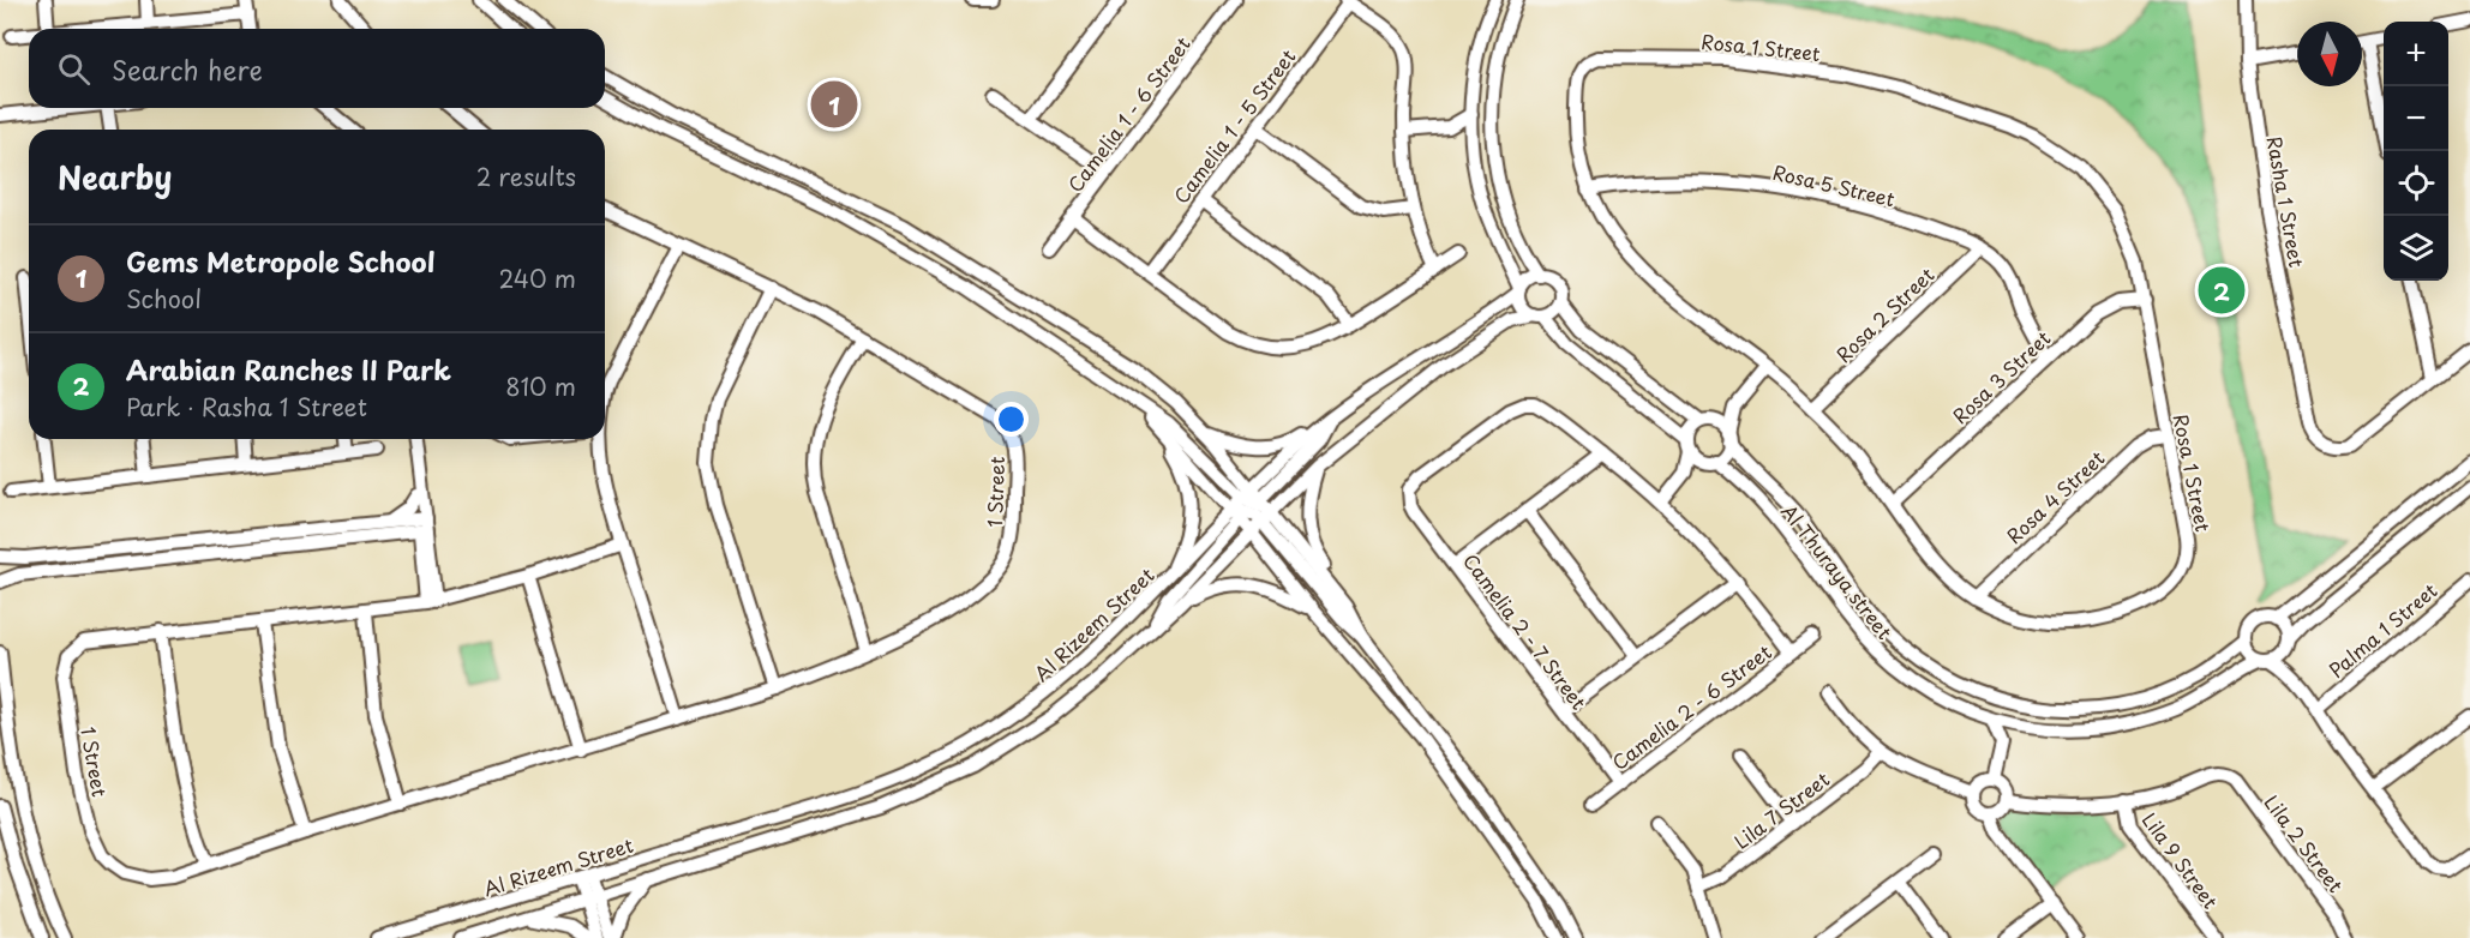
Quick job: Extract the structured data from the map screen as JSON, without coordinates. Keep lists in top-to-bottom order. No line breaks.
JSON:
{"streets":{"street":["Rosa 1 Street","Camelia 1 - 6 Street","Camelia 1 - 5 Street","Rosa 5 Street","Rasha 1 Street","Rosa 2 Street","Rosa 3 Street","1 Street","Rosa 4 Street","Al Thuraya street","Al Rizeem Street","Palma 1 Street","Camelia 2 - 7 Street","Camelia 2 - 6 Street","Lila 7 Street","Lila 2 Street","Lila 9 Street"]},"crossings":[["Rosa 1 Street","Rosa 5 Street"],["Rosa 1 Street","Rosa 2 Street"],["Rosa 1 Street","Rosa 3 Street"],["Rosa 1 Street","Rosa 4 Street"],["Rosa 5 Street","Rosa 2 Street"],["Rosa 5 Street","Rosa 3 Street"],["Camelia 2 - 7 Street","Camelia 2 - 6 Street"],["Lila 2 Street","Lila 9 Street"]],"north":"bottom","page":{"map_buttons":["+","−"],"search":"Search here","pins":["1","2"],"heading":["Nearby","2 results"],"list":[{"mark":"1","name":"Gems Metropole School","note":"School","value":"240 m"},{"mark":"2","name":"Arabian Ranches II Park","note":"Park · Rasha 1 Street","value":"810 m"}]}}
